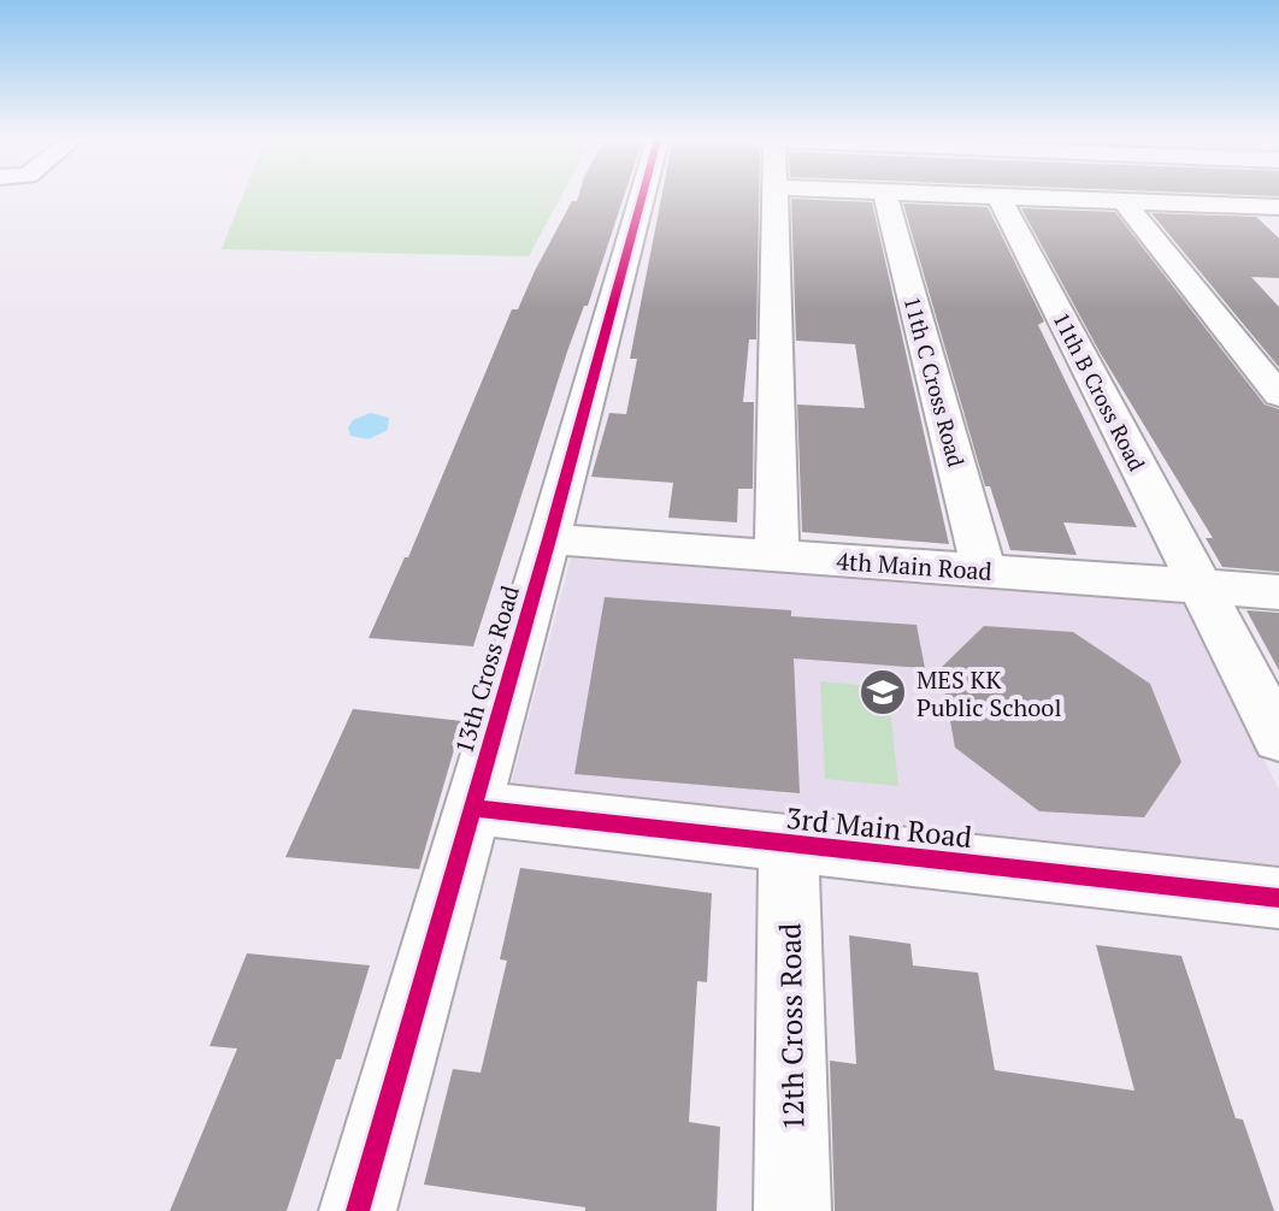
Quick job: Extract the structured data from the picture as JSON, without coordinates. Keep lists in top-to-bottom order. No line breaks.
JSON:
{"streets":{"street":["11th C Cross Road","11th B Cross Road","4th Main Road","13th Cross Road","3rd Main Road","12th Cross Road"]},"crossings":[["11th C Cross Road","4th Main Road"],["11th B Cross Road","4th Main Road"],["4th Main Road","13th Cross Road"],["13th Cross Road","3rd Main Road"],["3rd Main Road","12th Cross Road"]],"places":{"school or university":["MES KK Public School"]}}
